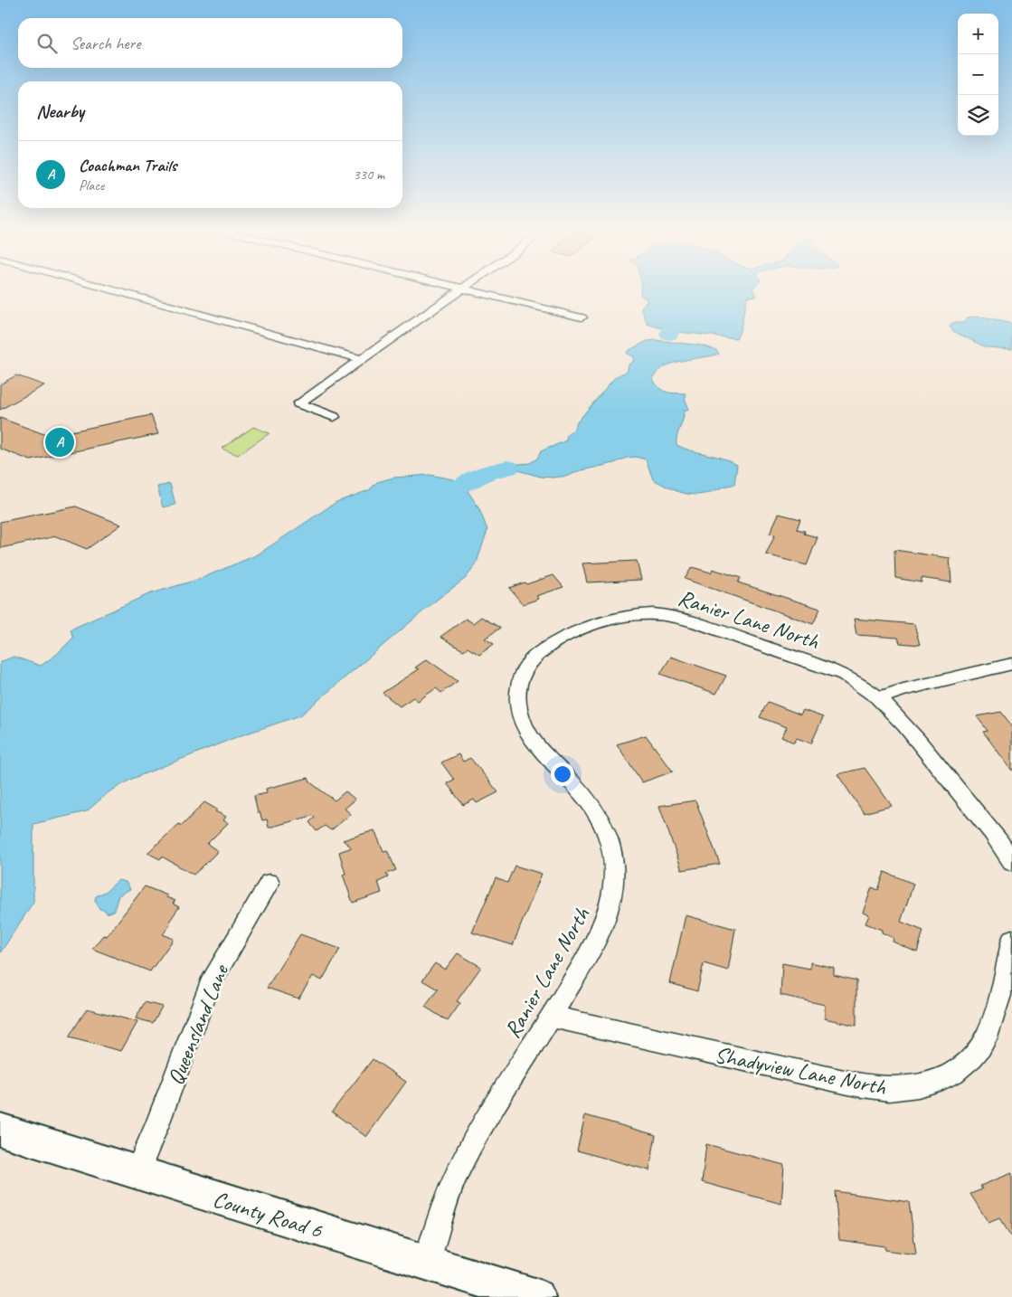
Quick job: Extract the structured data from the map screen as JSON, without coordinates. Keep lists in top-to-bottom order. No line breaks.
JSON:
{"streets":{"main road":["County Road 6"],"street":["Ranier Lane North","Queensland Lane","Shadyview Lane North"]},"crossings":[["Ranier Lane North","Shadyview Lane North"],["Ranier Lane North","County Road 6"],["Queensland Lane","County Road 6"]],"page":{"map_buttons":["+","−"],"search":"Search here","heading":"Nearby","list":[{"mark":"A","name":"Coachman Trails","note":"Place","value":"330 m"}],"pins":"A"}}
